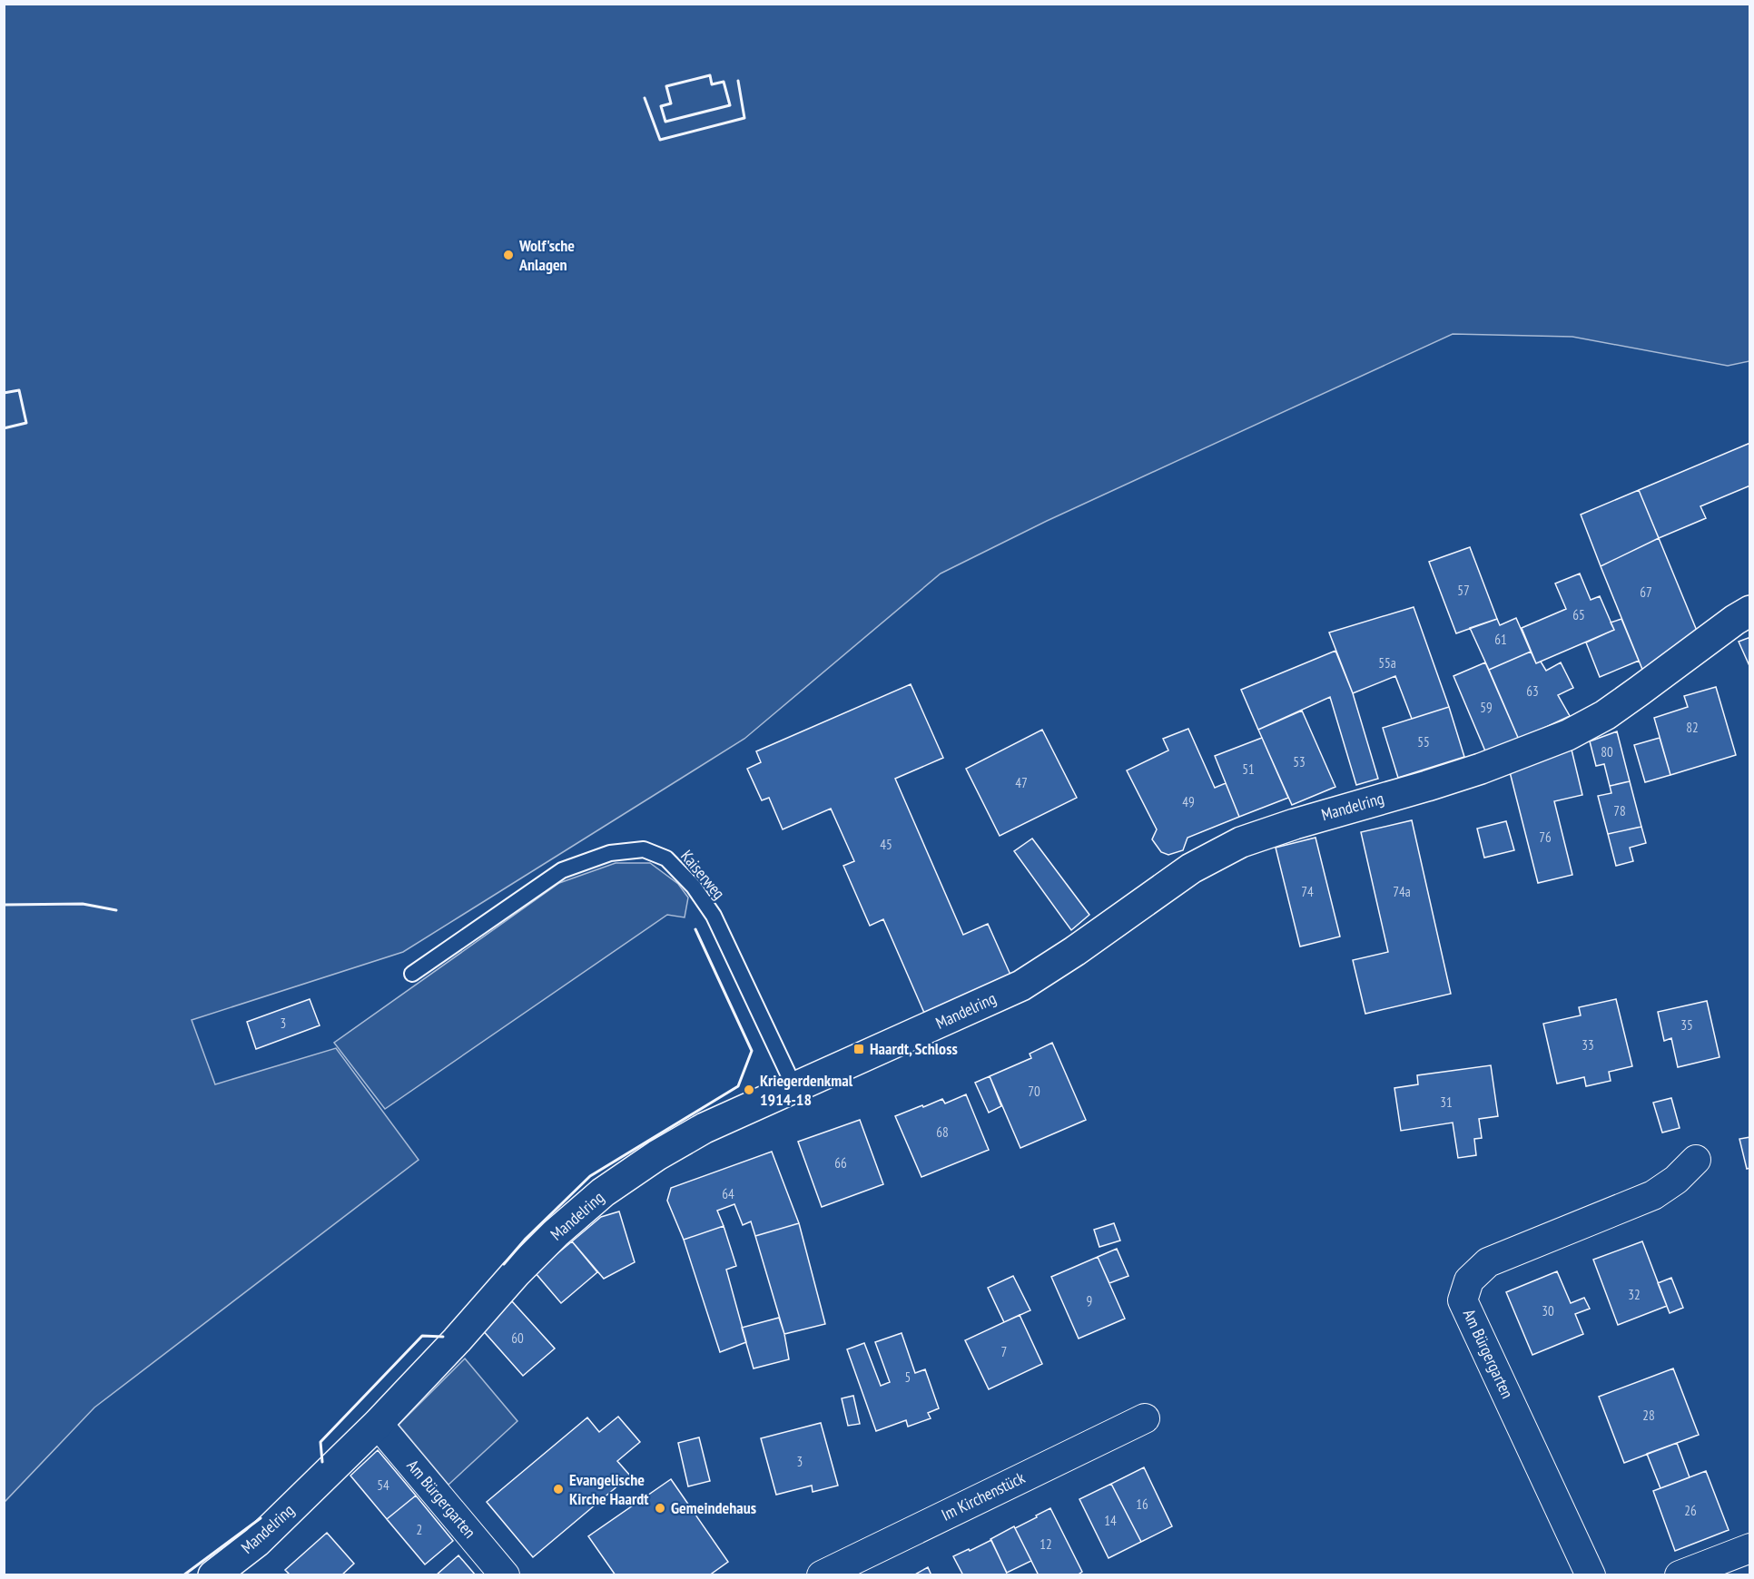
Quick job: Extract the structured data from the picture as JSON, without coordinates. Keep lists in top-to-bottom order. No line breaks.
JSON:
{"streets":{"street":["Mandelring","Am Bürgergarten","Im Kirchenstück"],"lane":["Kaiserweg"]},"crossings":[["Mandelring","Kaiserweg"],["Mandelring","Am Bürgergarten"]],"places":{"other":["Wolf'sche Anlagen","Kriegerdenkmal 1914-18","Evangelische Kirche Haardt","Gemeindehaus"],"transit":["Haardt, Schloss"]},"house_numbers":["57","67","65","61","55a","63","59","82","55","80","53","51","47","49","78","76","45","74","74a","3","35","33","70","31","68","66","64","32","9","30","60","7","5","28","3","54","16","26","14","2","12"]}
